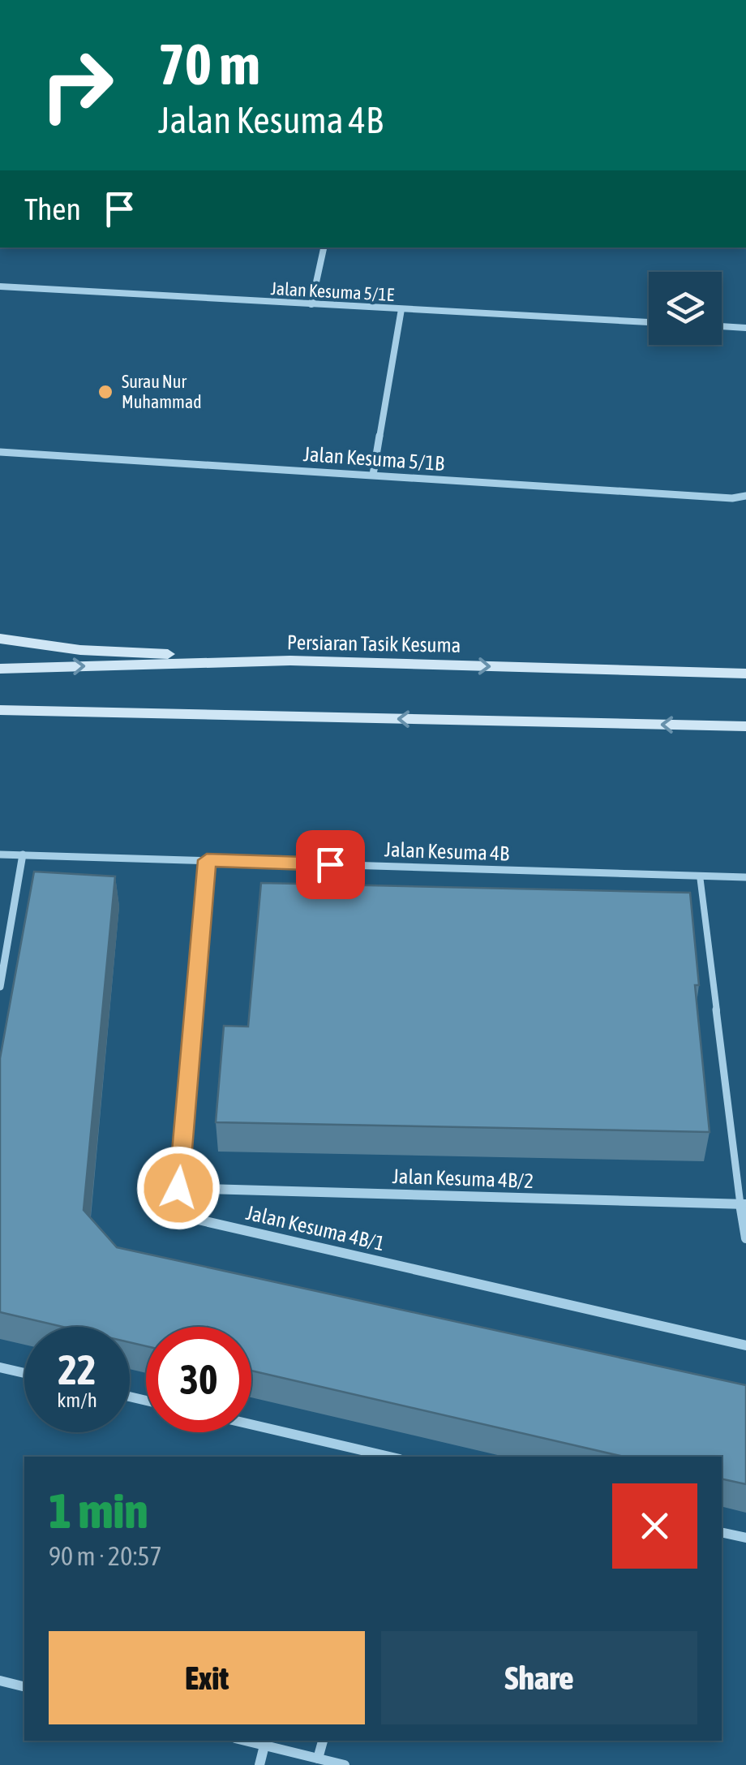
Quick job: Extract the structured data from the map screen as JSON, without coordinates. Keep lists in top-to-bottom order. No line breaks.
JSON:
{"streets":{"street":["Jalan Kesuma 5/1E","Jalan Kesuma 5/1B","Persiaran Tasik Kesuma","Jalan Kesuma 4B","Jalan Kesuma 4B/2","Jalan Kesuma 4B/1"]},"crossings":[["Jalan Kesuma 4B","Jalan Kesuma 4B/1"],["Jalan Kesuma 4B/2","Jalan Kesuma 4B/1"]],"places":["Surau Nur Muhammad"],"page":{"turn":["70 m","Jalan Kesuma 4B"],"then":"Then","speed":"22 km/h","limit":"30","heading":["1 min","90 m · 20:57"],"buttons":["Exit","Share"]}}
